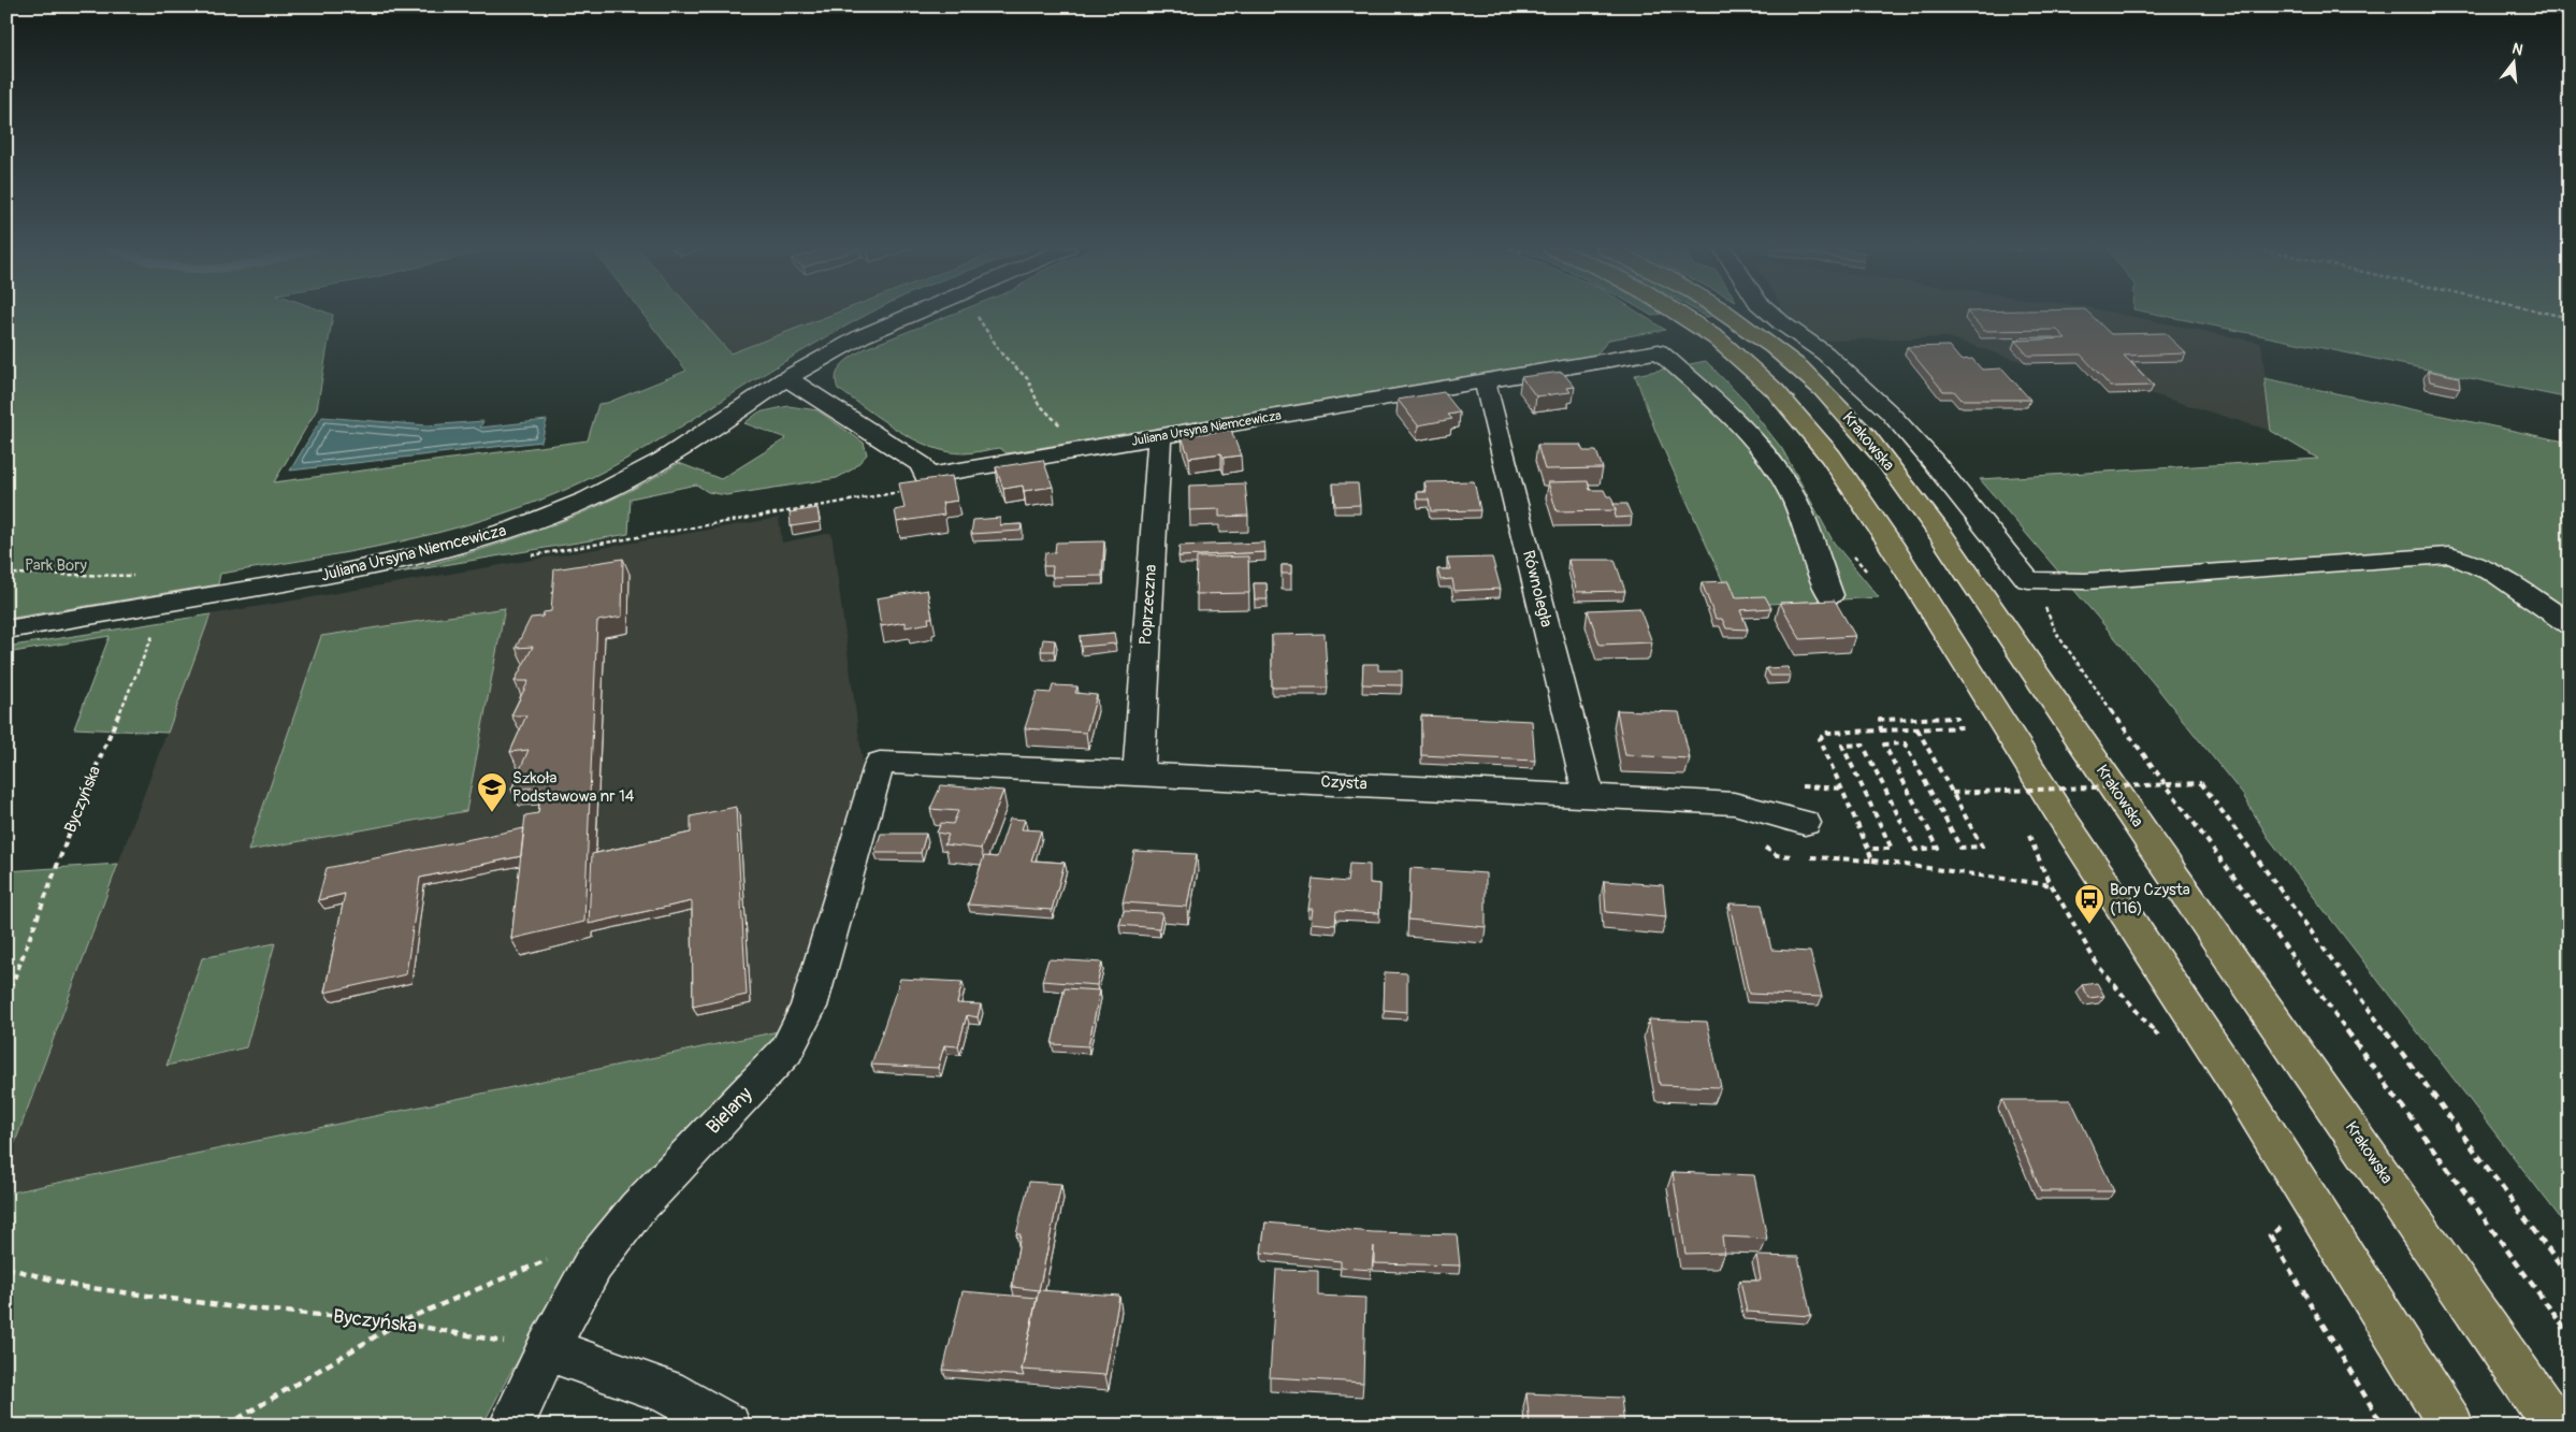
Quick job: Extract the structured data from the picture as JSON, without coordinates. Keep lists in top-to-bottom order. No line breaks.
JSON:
{"streets":{"main road":["Krakowska"],"street":["Juliana Ursyna Niemcewicza","Równoległa","Poprzeczna","Czysta","Bielany"],"path":["Byczyńska"]},"crossings":[["Juliana Ursyna Niemcewicza","Równoległa"],["Juliana Ursyna Niemcewicza","Poprzeczna"],["Juliana Ursyna Niemcewicza","Byczyńska"],["Równoległa","Czysta"],["Poprzeczna","Czysta"],["Czysta","Bielany"],["Byczyńska","Bielany"]],"parks":["Park Bory"],"places":{"school or university":["Szkoła Podstawowa nr 14"],"bus stop":["Bory Czysta (116)"]},"north":"top"}
